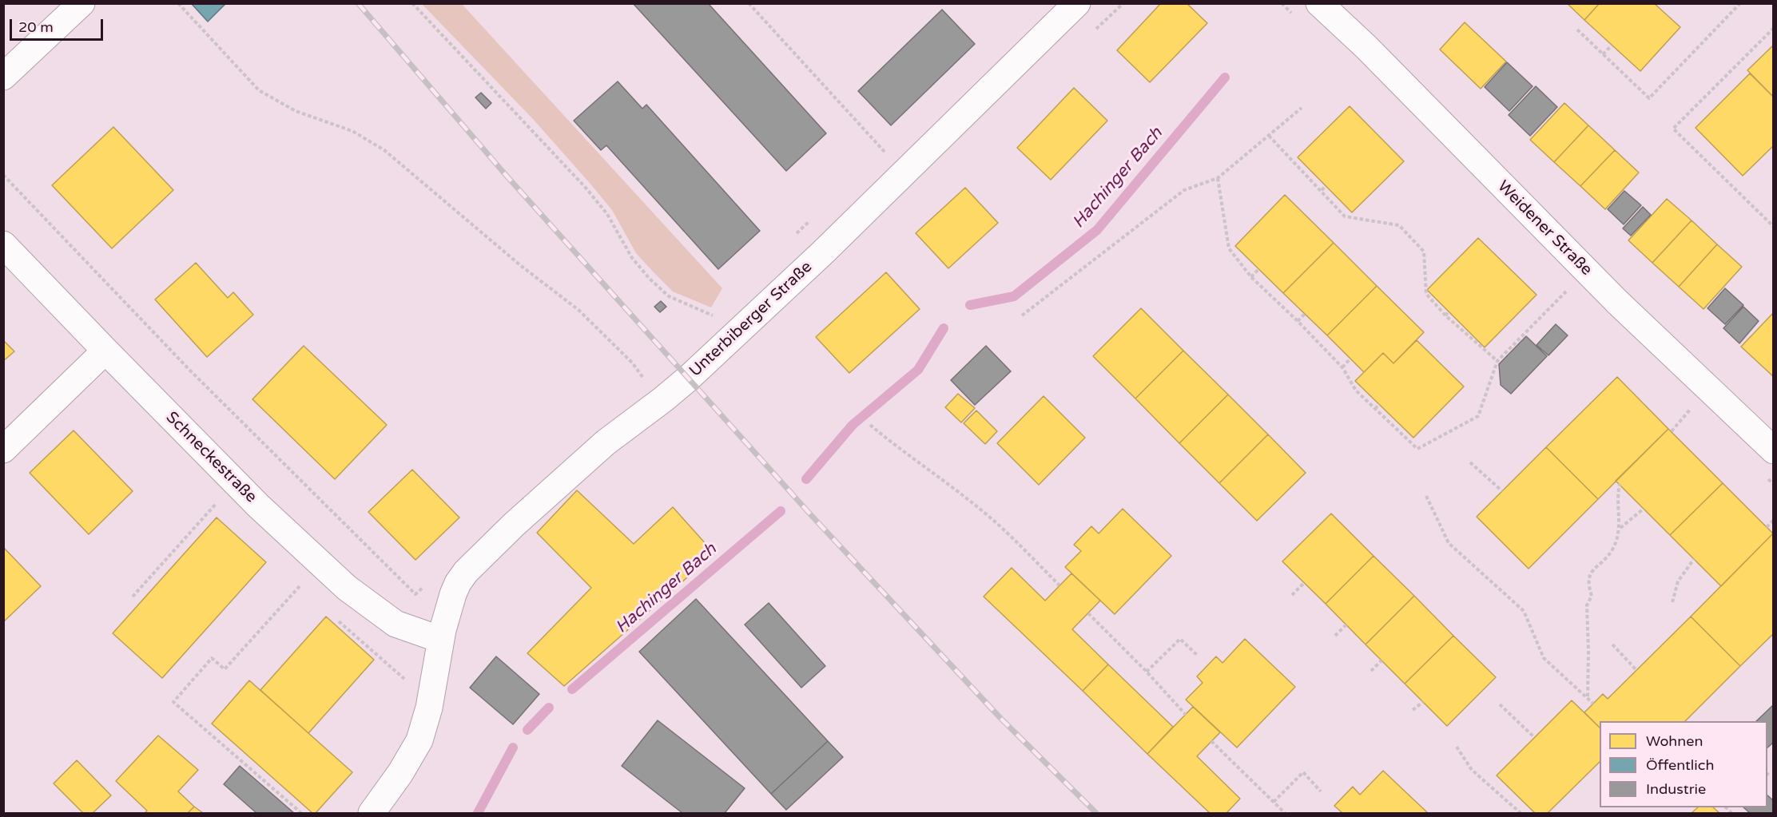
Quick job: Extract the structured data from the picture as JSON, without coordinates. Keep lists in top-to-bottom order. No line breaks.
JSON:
{"streets":{"street":["Weidener Straße","Unterbiberger Straße","Schneckestraße"]},"crossings":[["Unterbiberger Straße","Schneckestraße"]],"water":["Hachinger Bach"],"legend":["Wohnen","Öffentlich","Industrie"],"scale_bar":"20 m"}
